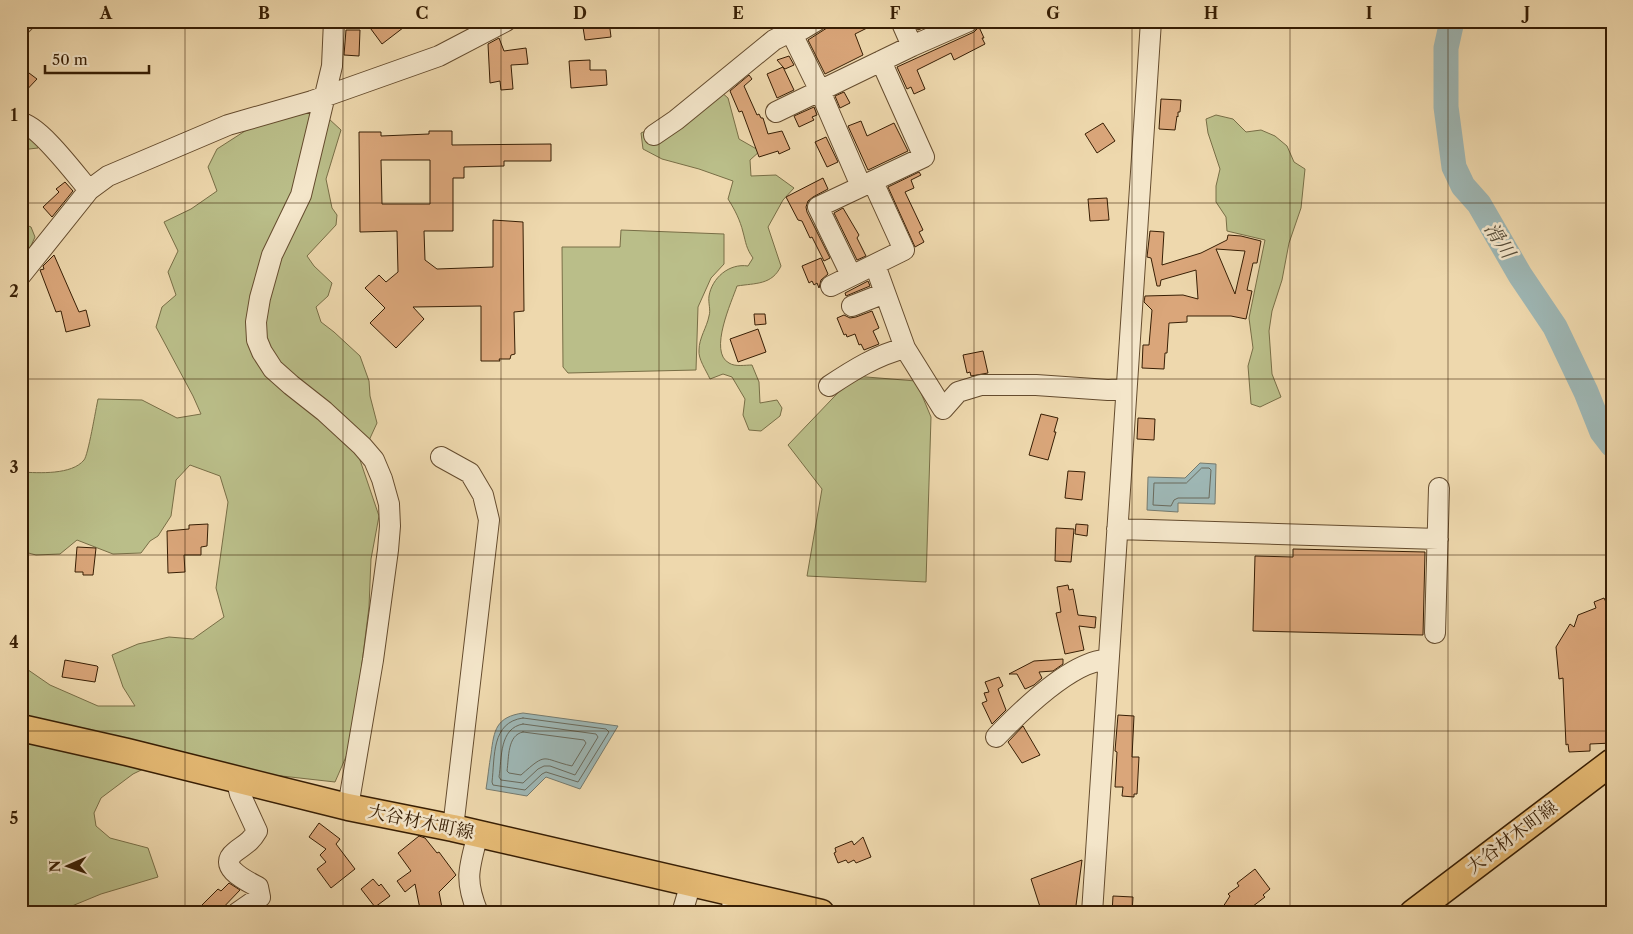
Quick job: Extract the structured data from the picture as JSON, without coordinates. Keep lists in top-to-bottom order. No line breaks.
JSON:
{"streets":{"main road":["大谷材木町線"]},"water":["滑川"],"scale_bar":"50 m","north":"left","grid":{"columns":["A","B","C","D","E","F","G","H","I","J"],"rows":["1","2","3","4","5"]}}
